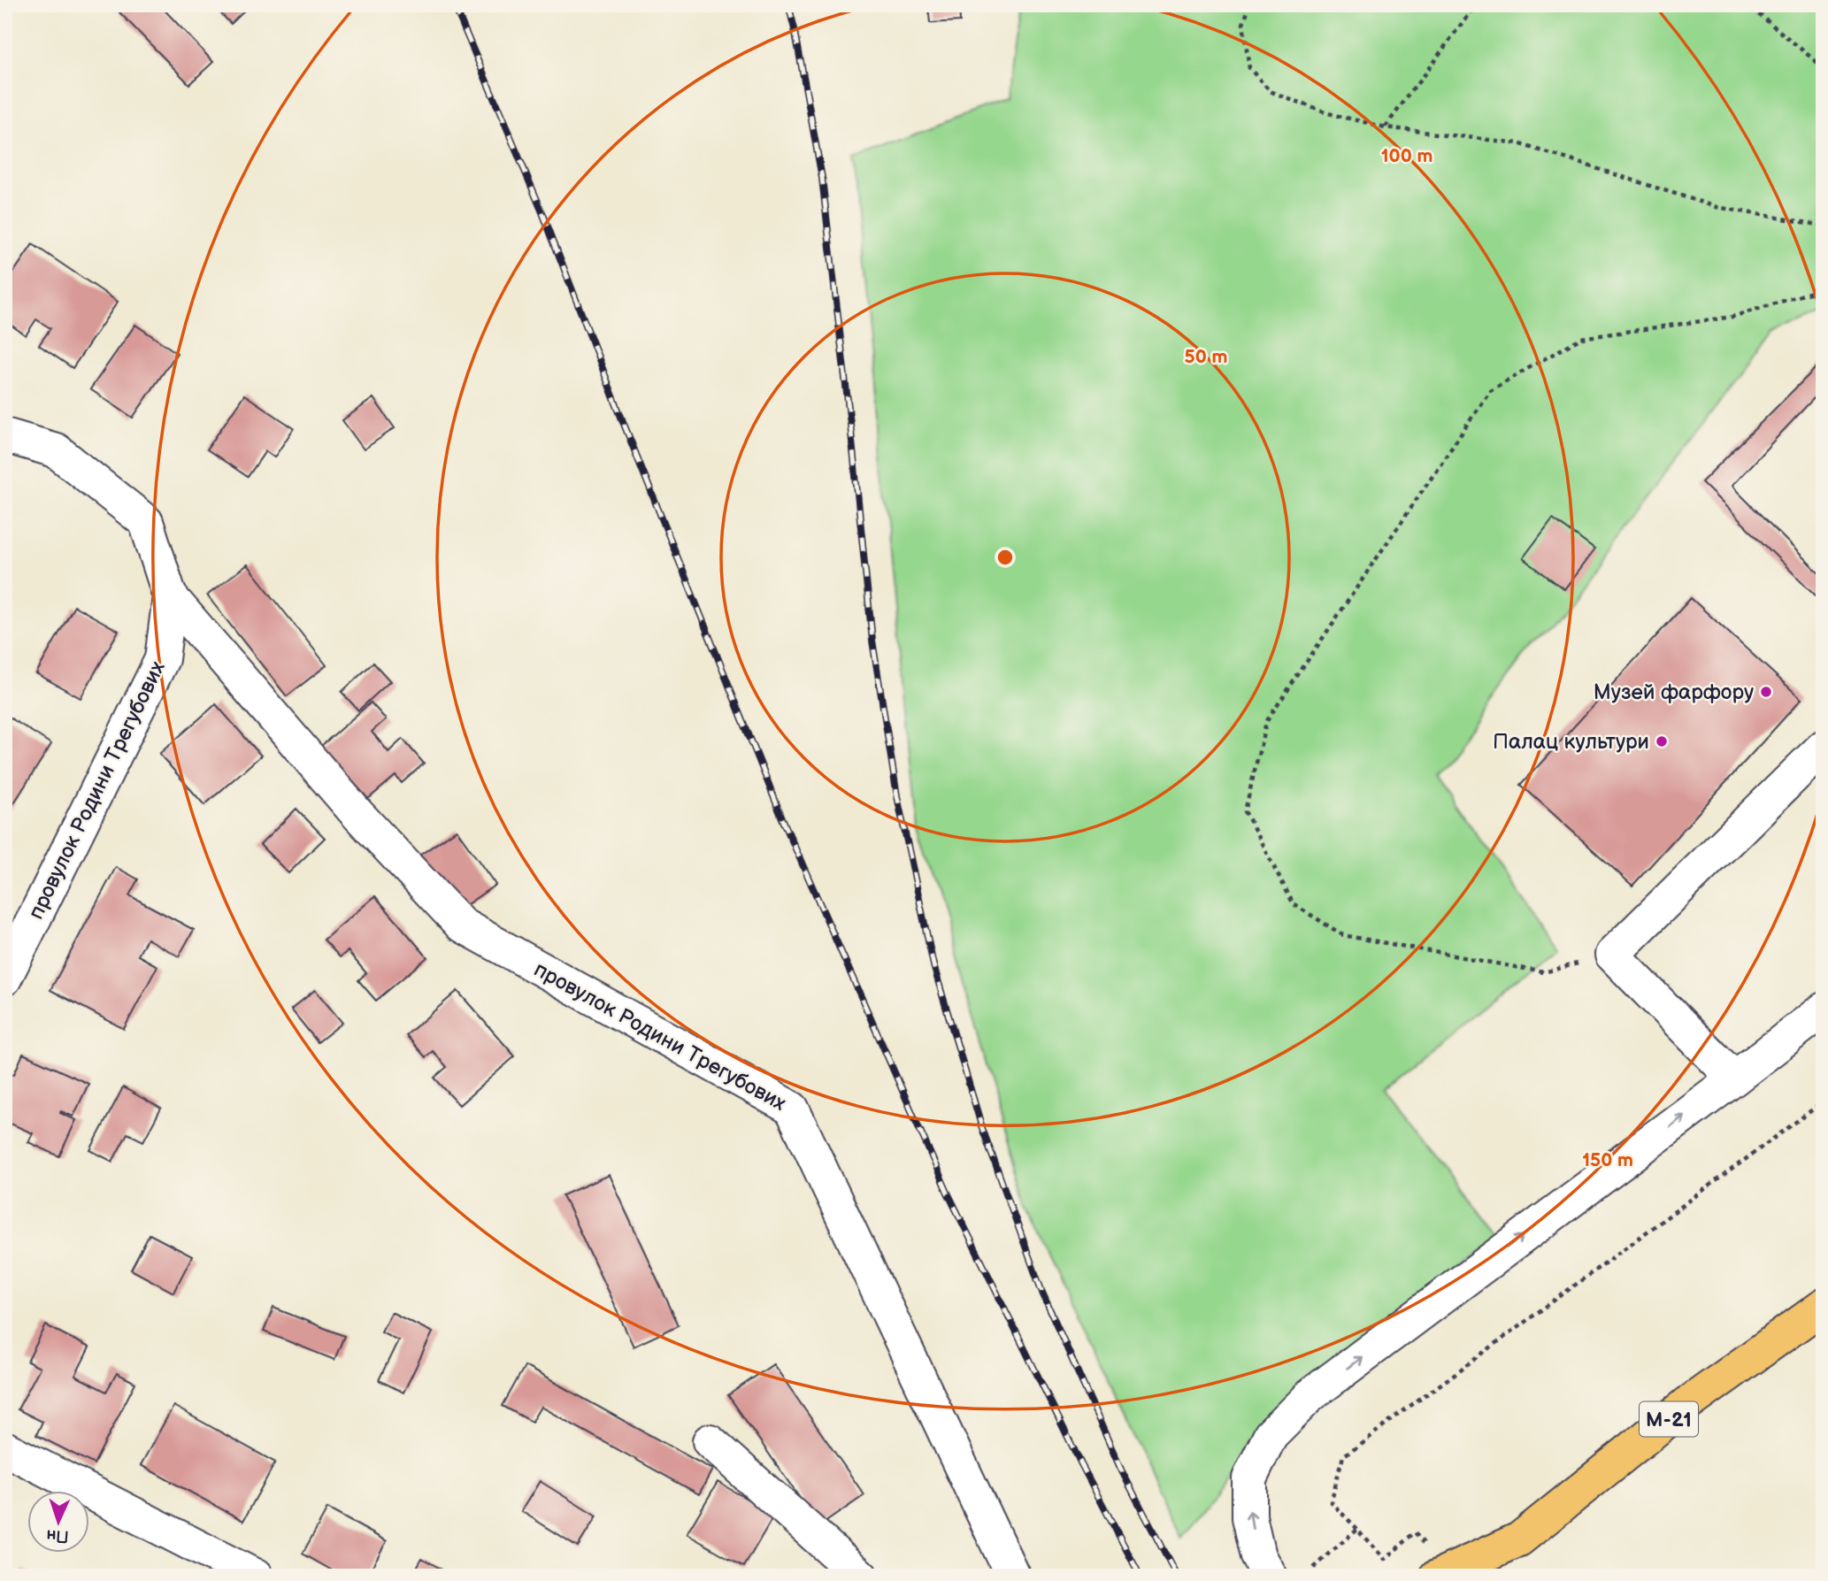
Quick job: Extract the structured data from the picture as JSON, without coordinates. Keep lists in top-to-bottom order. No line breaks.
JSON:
{"streets":{"highway":["М-21"],"street":["провулок Родини Трегубових"]},"places":["Музей фарфору","Палац культури"],"north":"bottom","rings":["100 m","50 m","150 m"]}
